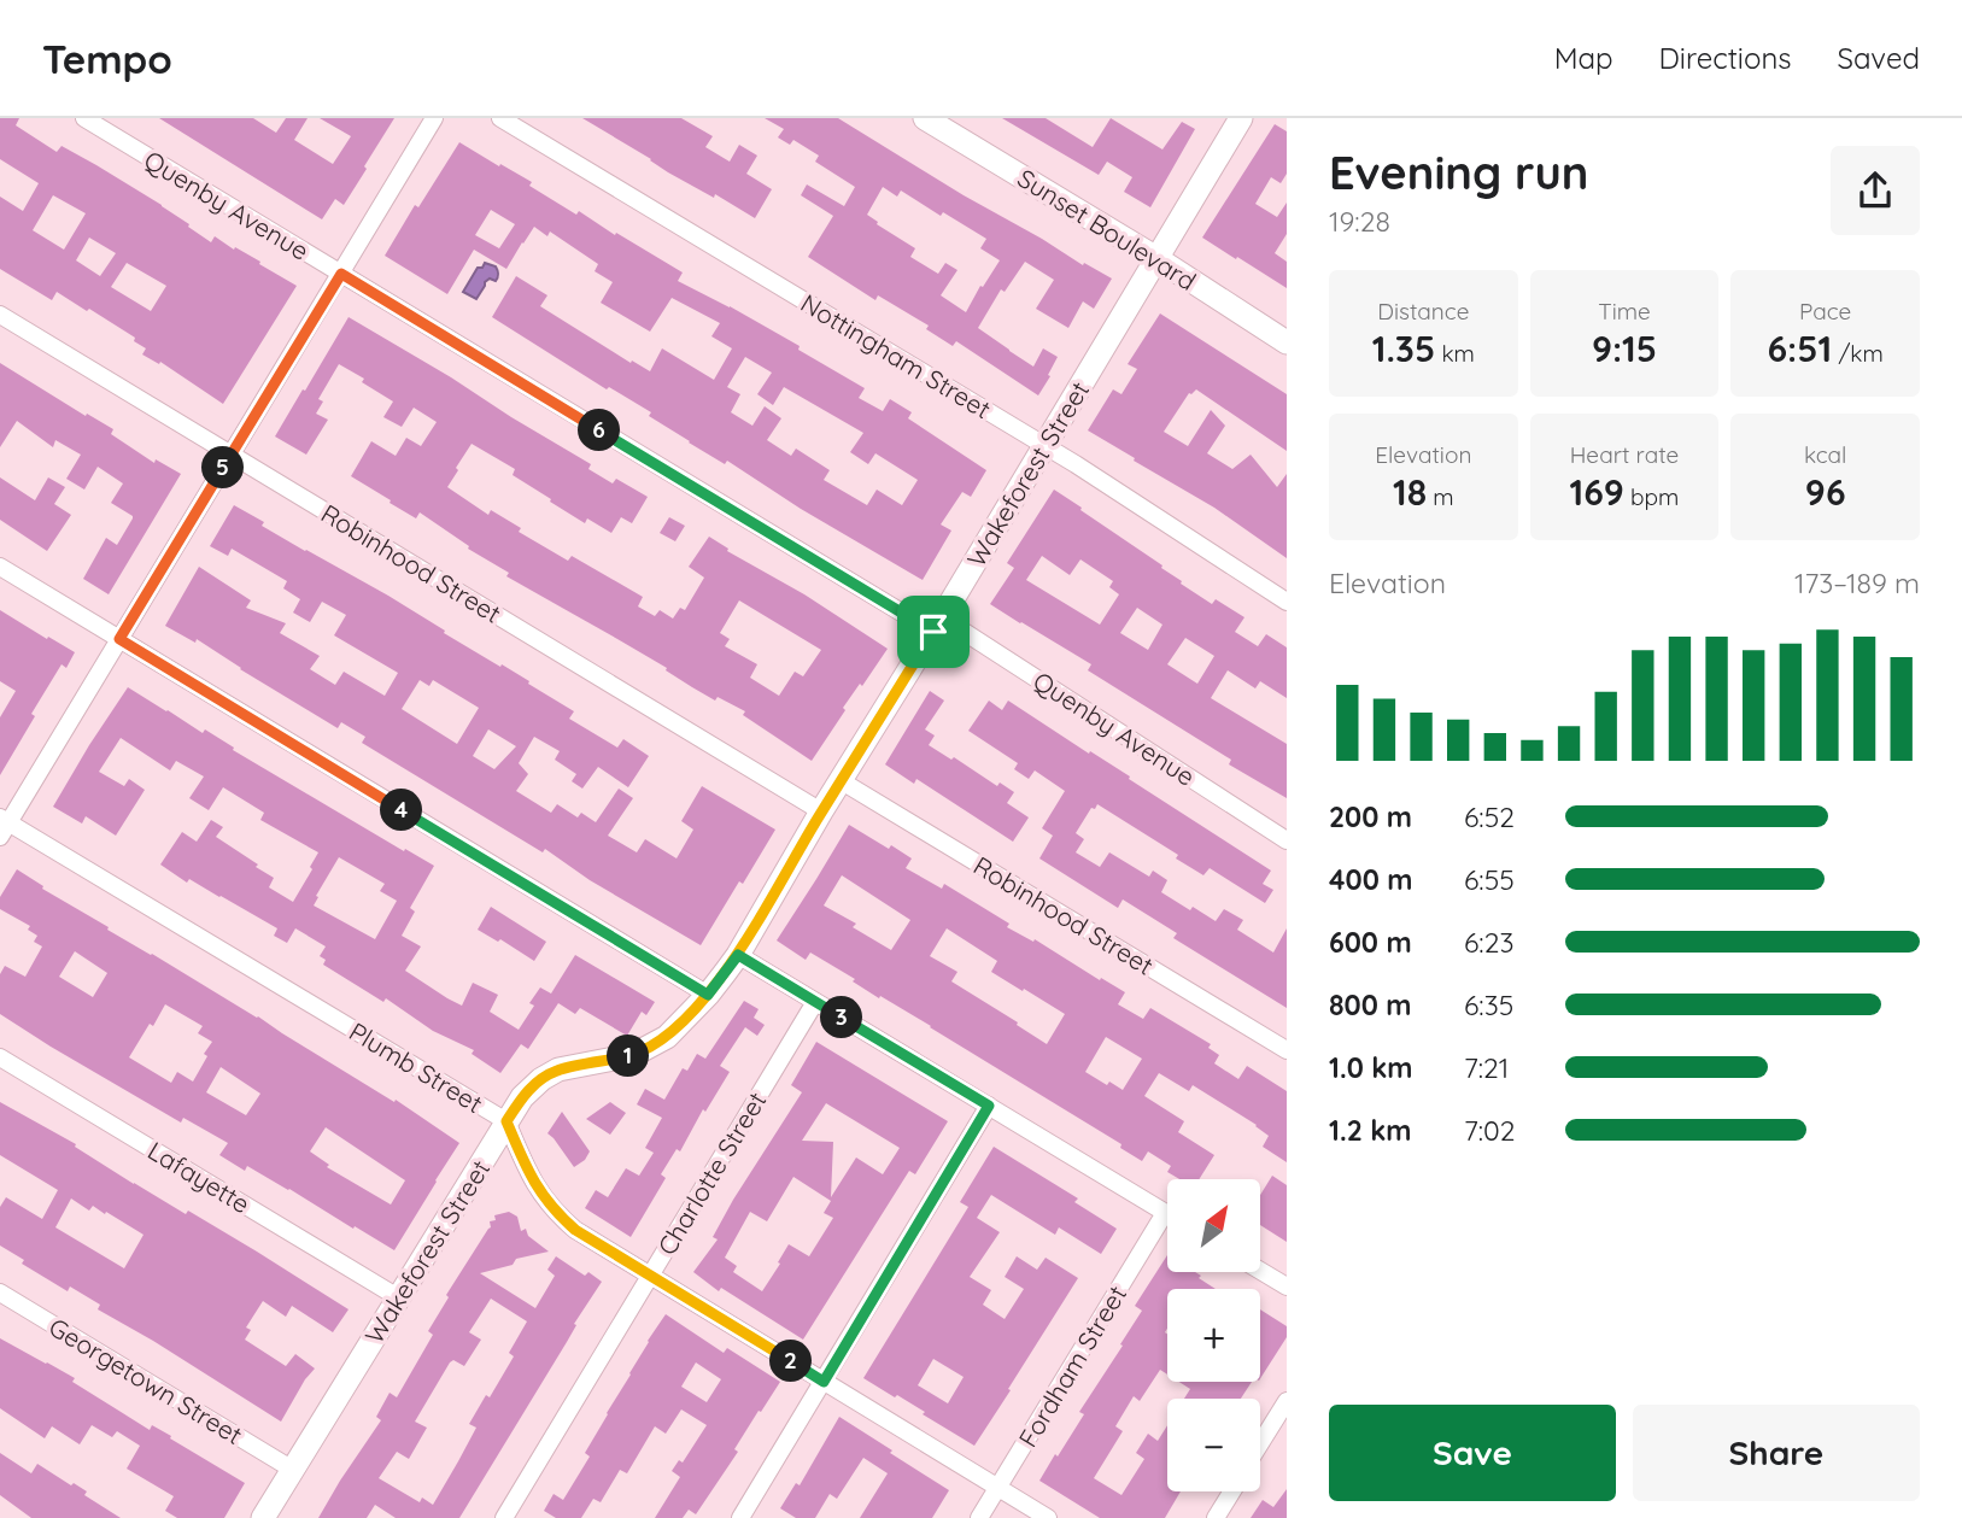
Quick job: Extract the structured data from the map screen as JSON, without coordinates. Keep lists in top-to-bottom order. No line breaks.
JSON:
{"streets":{"street":["Quenby Avenue","Sunset Boulevard","Nottingham Street","Wakeforest Street","Robinhood Street","Plumb Street","Charlotte Street","Lafayette","Fordham Street","Georgetown Street"]},"crossings":[["Quenby Avenue","Wakeforest Street"],["Sunset Boulevard","Wakeforest Street"],["Nottingham Street","Wakeforest Street"],["Wakeforest Street","Robinhood Street"],["Wakeforest Street","Plumb Street"],["Wakeforest Street","Lafayette"],["Wakeforest Street","Georgetown Street"],["Plumb Street","Charlotte Street"],["Plumb Street","Fordham Street"]],"north":"top right","page":{"header":"Tempo","nav":["Map","Directions","Saved"],"heading":["Evening run","19:28"],"stats":[["Distance","1.35 km"],["Time","9:15"],["Pace","6:51 /km"],["Elevation","18 m"],["Heart rate","169 bpm"],["kcal","96"]],"pins":["6","5","4","3","1","2"],"chart":["Elevation","173–189 m"],"list":[{"name":"200 m","note":"6:52"},{"name":"400 m","note":"6:55"},{"name":"600 m","note":"6:23"},{"name":"800 m","note":"6:35"},{"name":"1.0 km","note":"7:21"},{"name":"1.2 km","note":"7:02"}],"map_buttons":["+","−"],"buttons":["Save","Share"]}}
